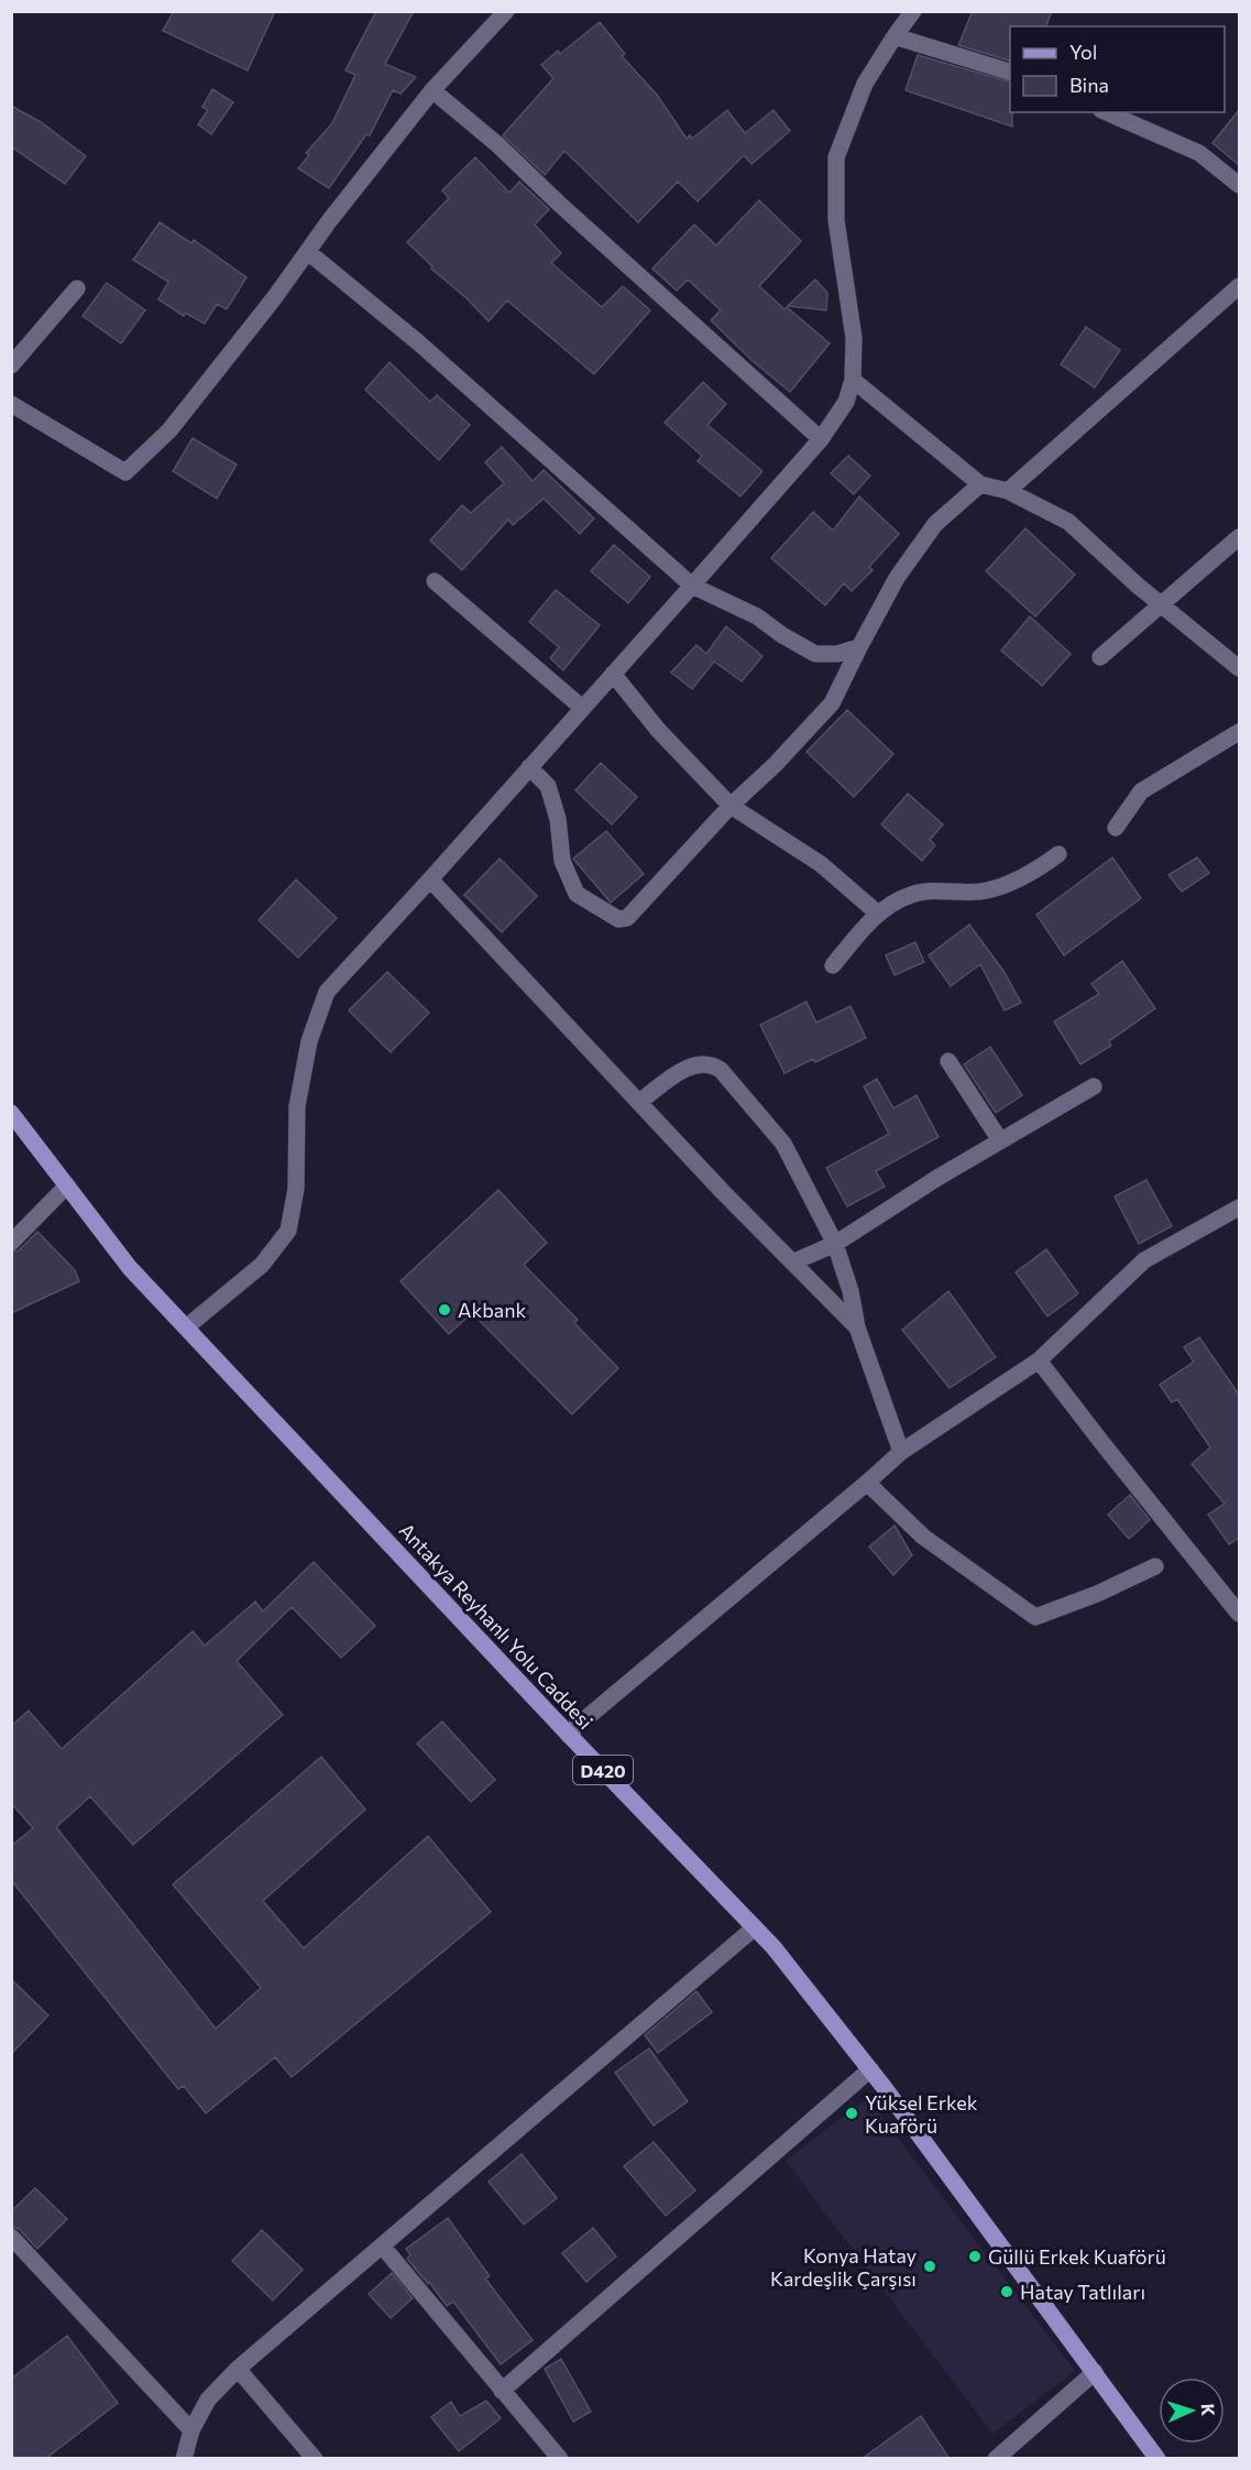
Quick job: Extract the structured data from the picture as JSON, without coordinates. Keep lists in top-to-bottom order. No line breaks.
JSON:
{"streets":{"main road":["Antakya Reyhanlı Yolu Caddesi","D420"]},"places":["Akbank","Yüksel Erkek Kuaförü","Güllü Erkek Kuaförü","Konya Hatay Kardeşlik Çarşısı","Hatay Tatlıları"],"legend":["Yol","Bina"],"north":"right"}
